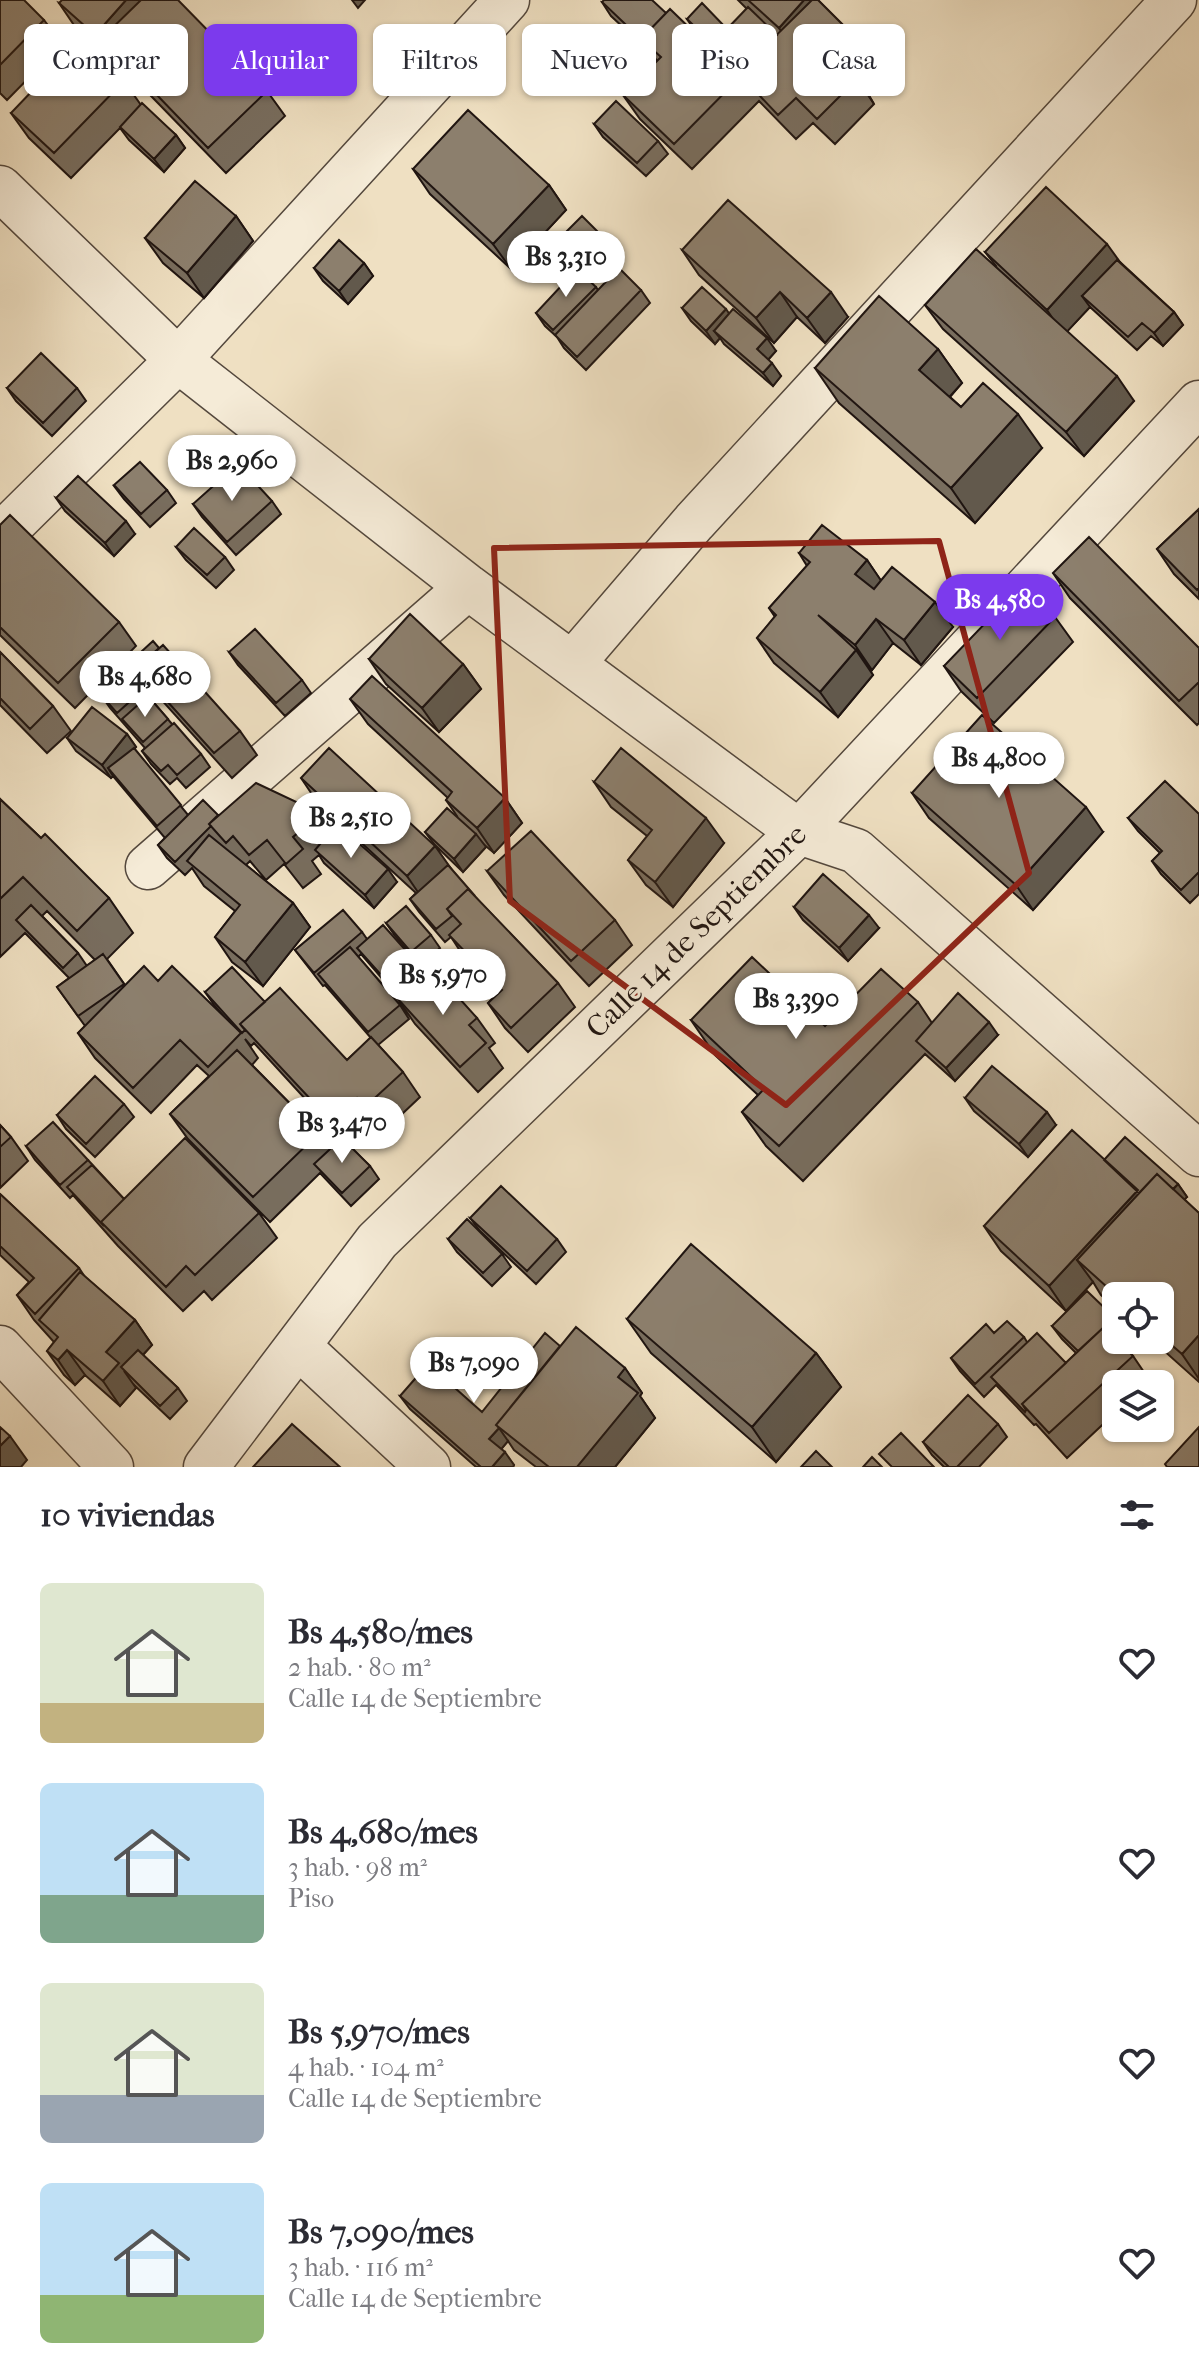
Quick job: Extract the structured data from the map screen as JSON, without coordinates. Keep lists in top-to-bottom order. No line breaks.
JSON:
{"streets":{"street":["Calle 14 de Septiembre"]},"page":{"chip":["Comprar","Alquilar","Filtros","Nuevo","Piso","Casa"],"price":["Bs 3,310","Bs 2,960","Bs 4,580","Bs 4,680","Bs 4,800","Bs 2,510","Bs 5,970","Bs 3,390","Bs 3,470","Bs 7,090"],"heading":"10 viviendas","list":[{"name":"Bs 4,580/mes","note":"2 hab. · 80 m² · Calle 14 de Septiembre"},{"name":"Bs 4,680/mes","note":"3 hab. · 98 m² · Piso"},{"name":"Bs 5,970/mes","note":"4 hab. · 104 m² · Calle 14 de Septiembre"},{"name":"Bs 7,090/mes","note":"3 hab. · 116 m² · Calle 14 de Septiembre"}]}}
